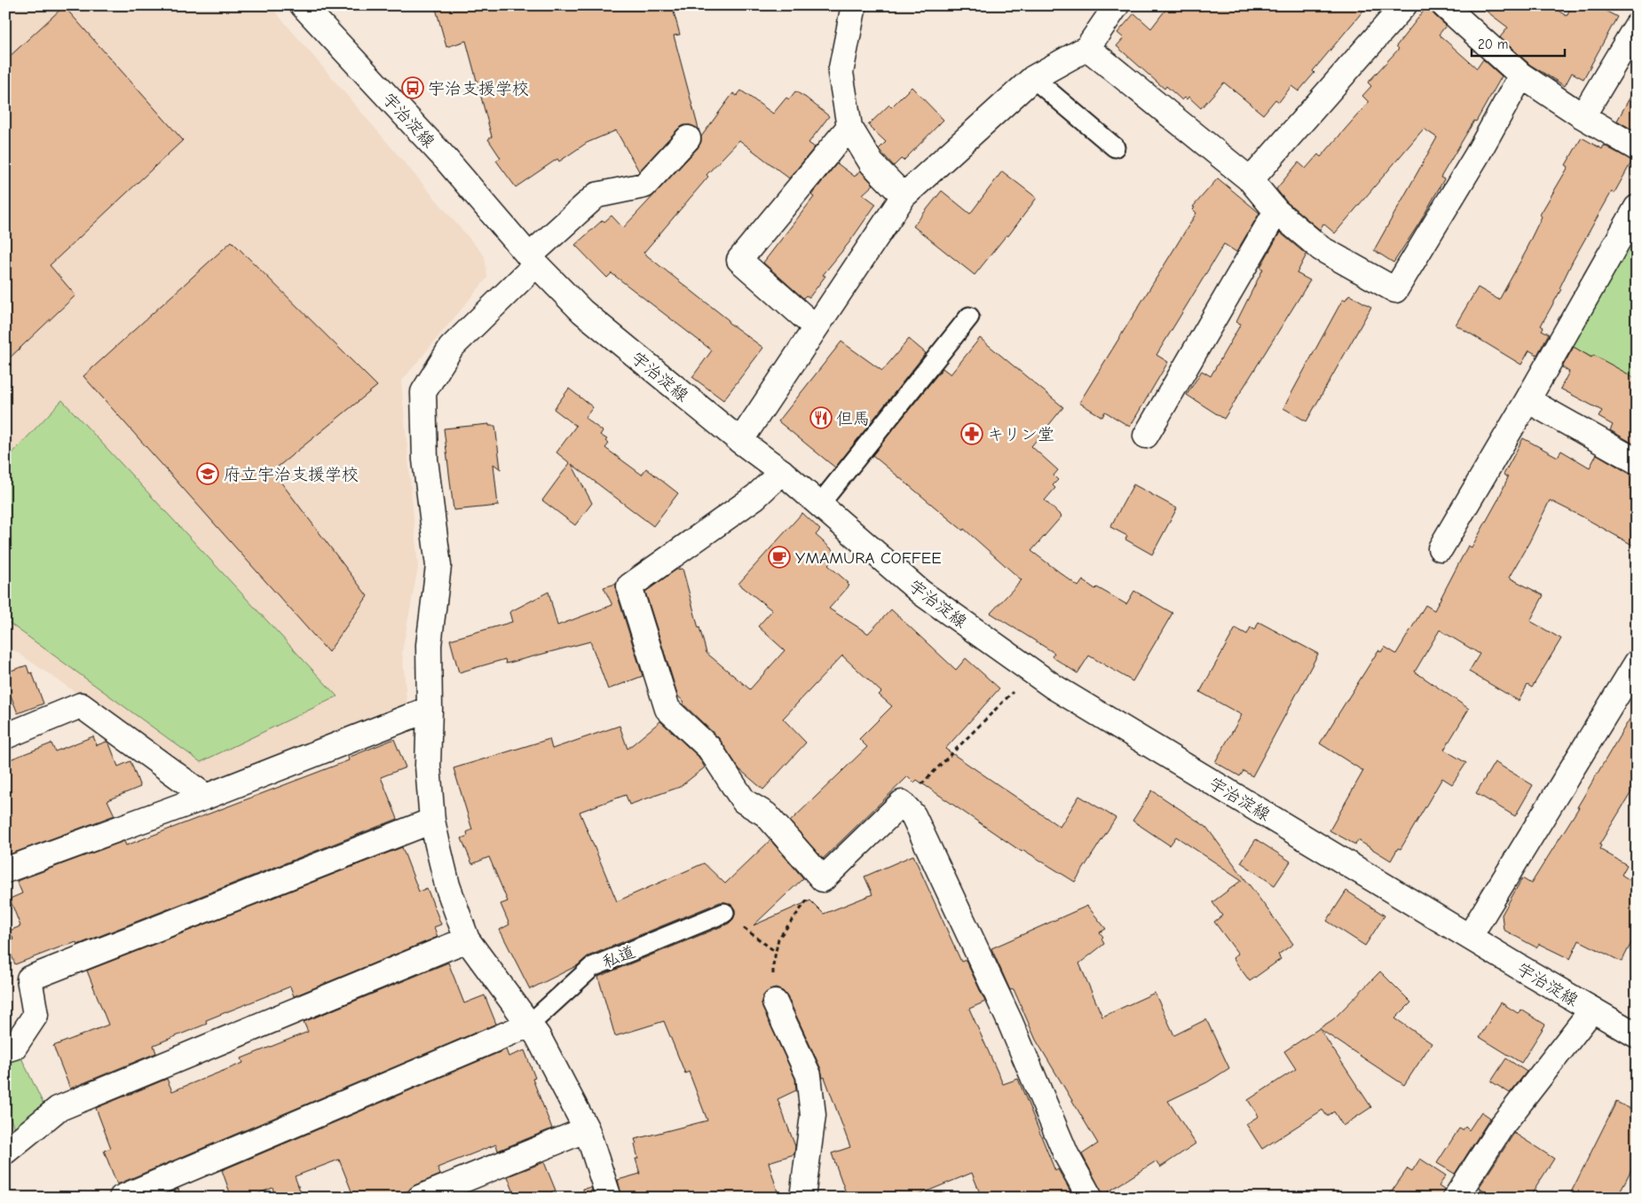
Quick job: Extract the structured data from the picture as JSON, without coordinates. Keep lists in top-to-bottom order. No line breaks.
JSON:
{"streets":{"street":["宇治淀線"],"lane":["私道"]},"places":{"bus stop":["宇治支援学校"],"restaurant":["但馬"],"pharmacy":["キリン堂"],"school or university":["府立宇治支援学校"],"cafe":["YMAMURA COFFEE"]},"scale_bar":"20 m"}
